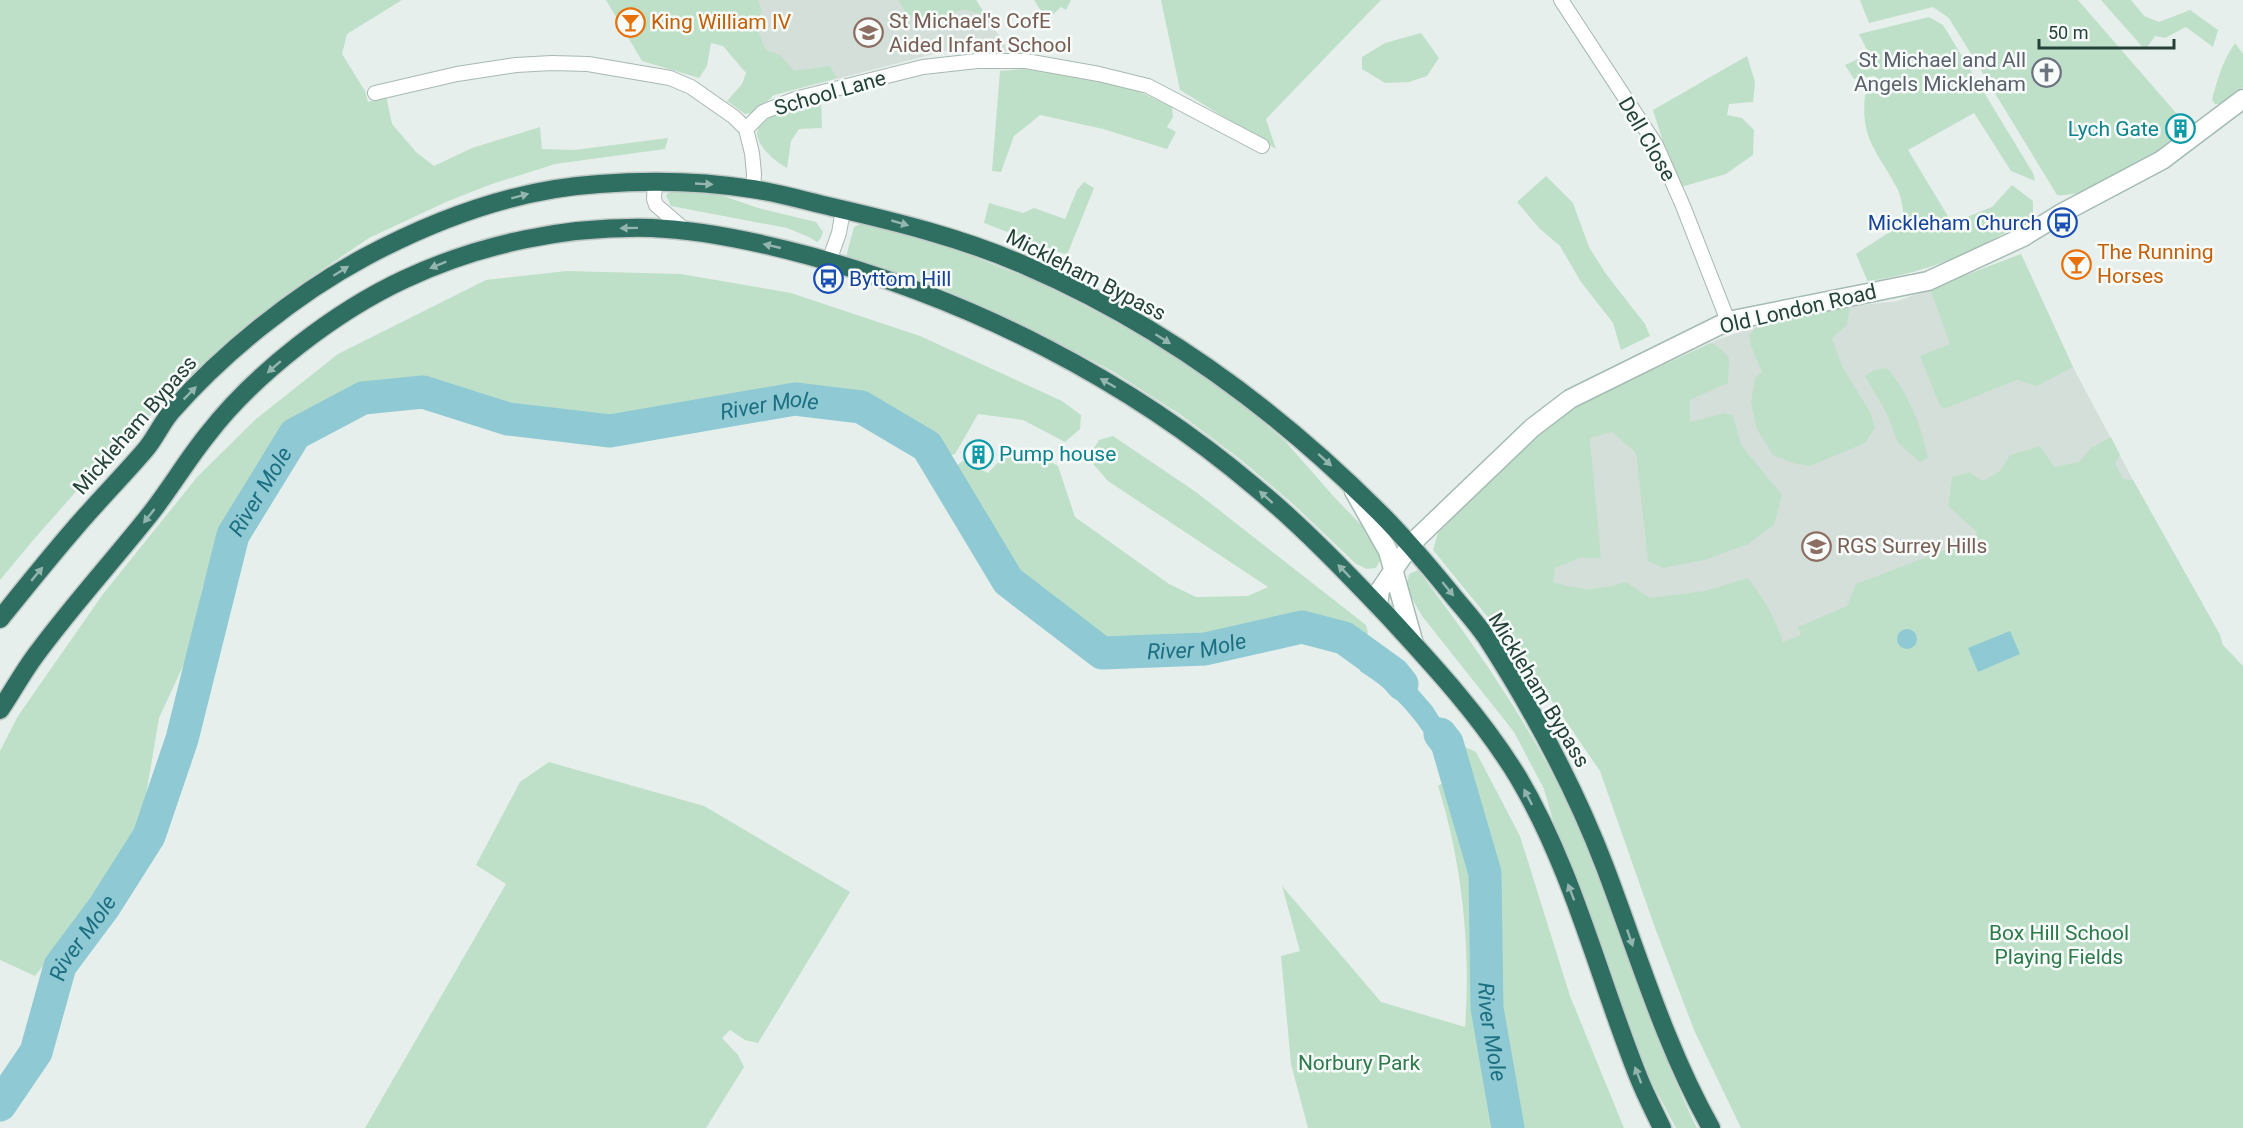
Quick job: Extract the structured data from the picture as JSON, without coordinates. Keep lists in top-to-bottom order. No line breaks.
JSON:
{"streets":{"highway":["Mickleham Bypass"],"main road":["Old London Road"],"street":["School Lane","Dell Close"]},"crossings":[["Dell Close","Old London Road"],["Mickleham Bypass","Old London Road"]],"water":["River Mole"],"parks":["Box Hill School Playing Fields","Norbury Park"],"places":{"bar":["King William IV","The Running Horses"],"school or university":["St Michael's CofE Aided Infant School","RGS Surrey Hills"],"church":["St Michael and All Angels Mickleham"],"building":["Lych Gate","Pump house"],"bus stop":["Mickleham Church","Byttom Hill"]},"scale_bar":"50 m"}
